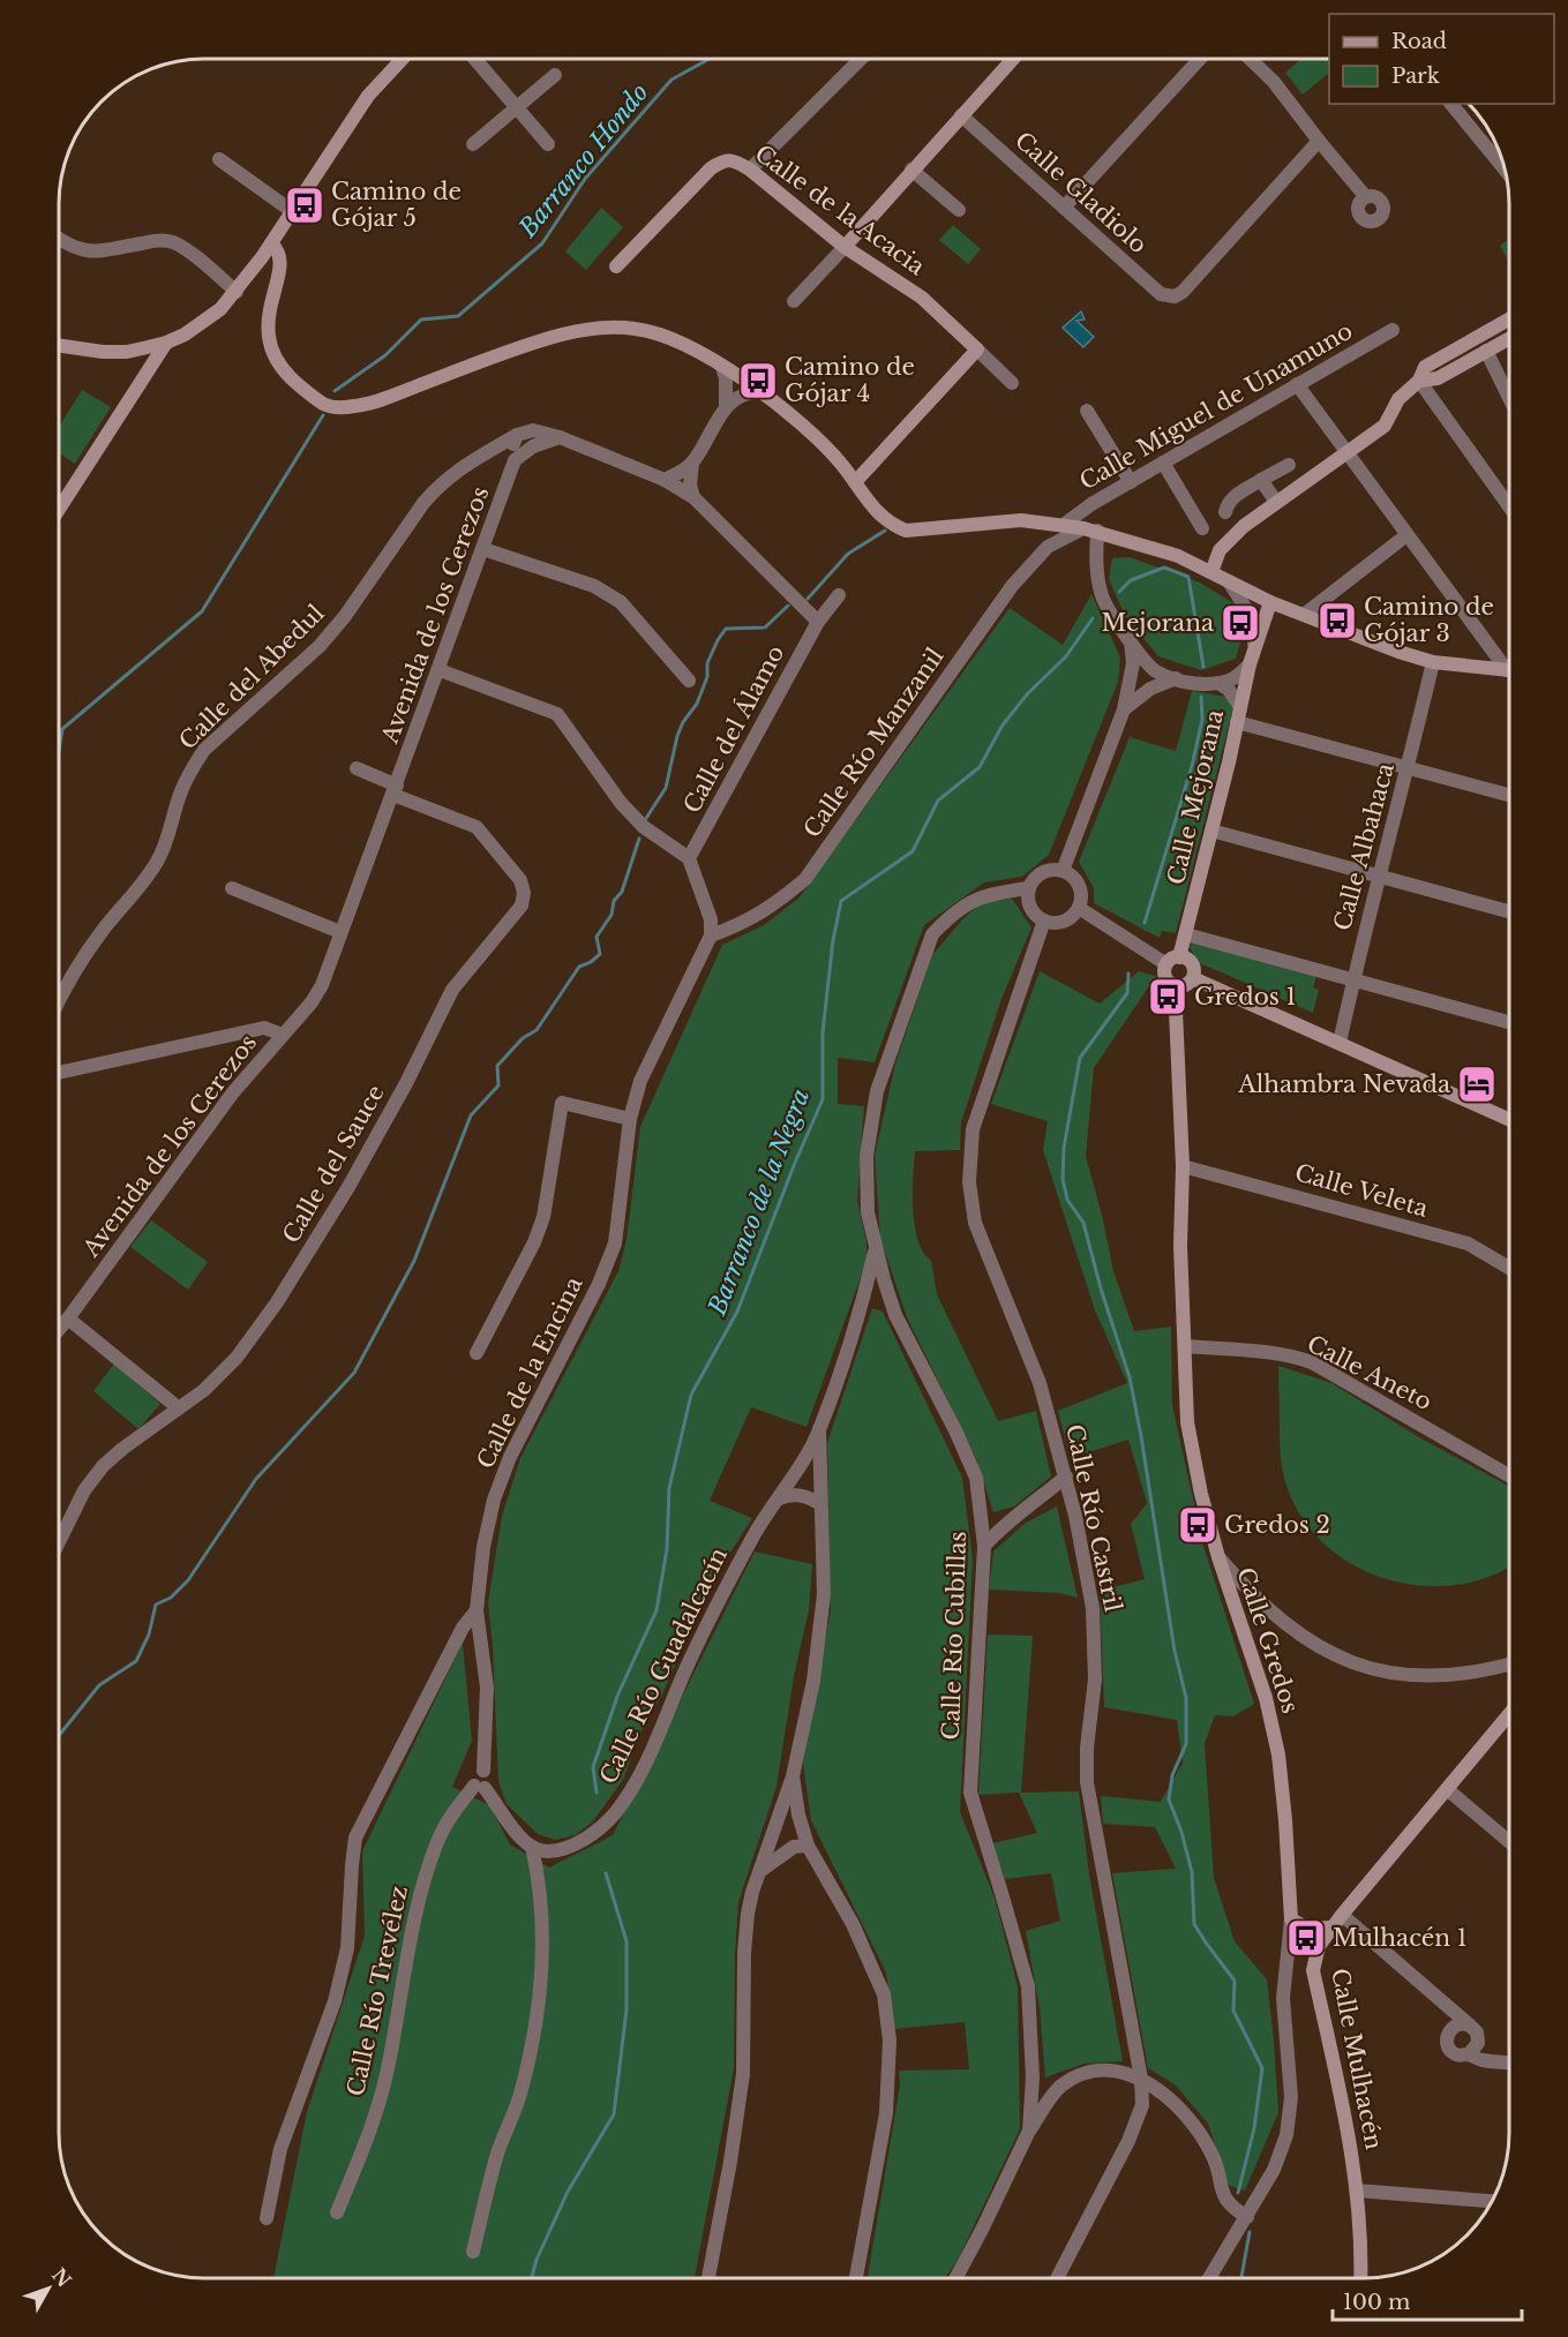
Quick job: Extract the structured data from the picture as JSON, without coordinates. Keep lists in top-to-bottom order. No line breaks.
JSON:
{"streets":{"street":["Calle Gladiolo","Calle de la Acacia","Calle Miguel de Unamuno","Avenida de los Cerezos","Calle del Abedul","Calle del Álamo","Calle Río Manzanil","Calle Mejorana","Calle Albahaca","Calle del Sauce","Calle Veleta","Calle de la Encina","Calle Aneto","Calle Río Castril","Calle Río Cubillas","Calle Gredos","Calle Río Guadalcacín","Calle Río Trevélez","Calle Mulhacén"]},"crossings":[["Avenida de los Cerezos","Calle del Abedul"],["Avenida de los Cerezos","Calle del Sauce"],["Calle Río Manzanil","Calle de la Encina"],["Calle Mejorana","Calle Gredos"],["Calle Veleta","Calle Gredos"],["Calle de la Encina","Calle Río Trevélez"],["Calle Aneto","Calle Gredos"],["Calle Río Castril","Calle Río Cubillas"],["Calle Río Cubillas","Calle Río Guadalcacín"]],"water":["Barranco Hondo","Barranco de la Negra"],"places":{"bus stop":["Camino de Gójar 5","Camino de Gójar 4","Camino de Gójar 3","Mejorana","Gredos 1","Gredos 2","Mulhacén 1"],"hotel":["Alhambra Nevada"]},"legend":["Road","Park"],"scale_bar":"100 m","north":"top right"}
